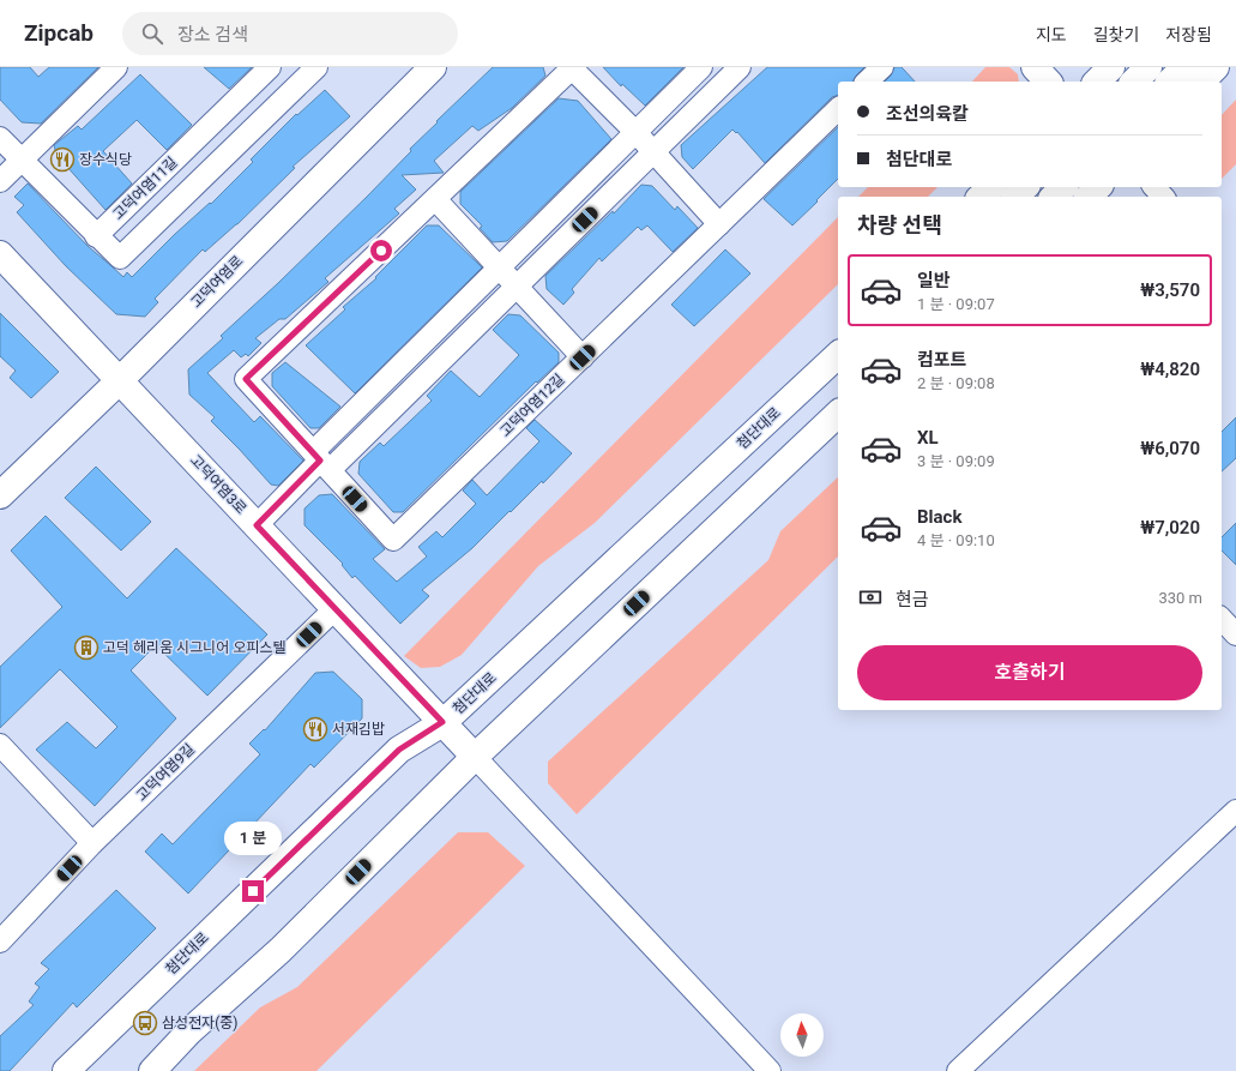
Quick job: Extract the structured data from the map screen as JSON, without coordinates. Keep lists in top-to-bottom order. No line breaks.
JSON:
{"streets":{"street":["고덕여염11길","고덕여염로","고덕여염12길","첨단대로","고덕여염3로","고덕여염9길"]},"crossings":[["고덕여염로","고덕여염3로"],["첨단대로","고덕여염3로"],["고덕여염3로","고덕여염9길"]],"places":{"restaurant":["장수식당","서재김밥"],"building":["고덕 헤리움 시그니어 오피스텔"],"bus stop":["삼성전자(중)"]},"north":"top","page":{"header":"Zipcab","search":"장소 검색","nav":["지도","길찾기","저장됨"],"banner":["조선의육칼","첨단대로"],"heading":"차량 선택","list":[{"name":"일반","note":"1 분 · 09:07","value":"₩3,570"},{"name":"컴포트","note":"2 분 · 09:08","value":"₩4,820"},{"name":"XL","note":"3 분 · 09:09","value":"₩6,070"},{"name":"Black","note":"4 분 · 09:10","value":"₩7,020"}],"pay":["현금","330 m"],"buttons":"호출하기","bubble":"1 분"}}
